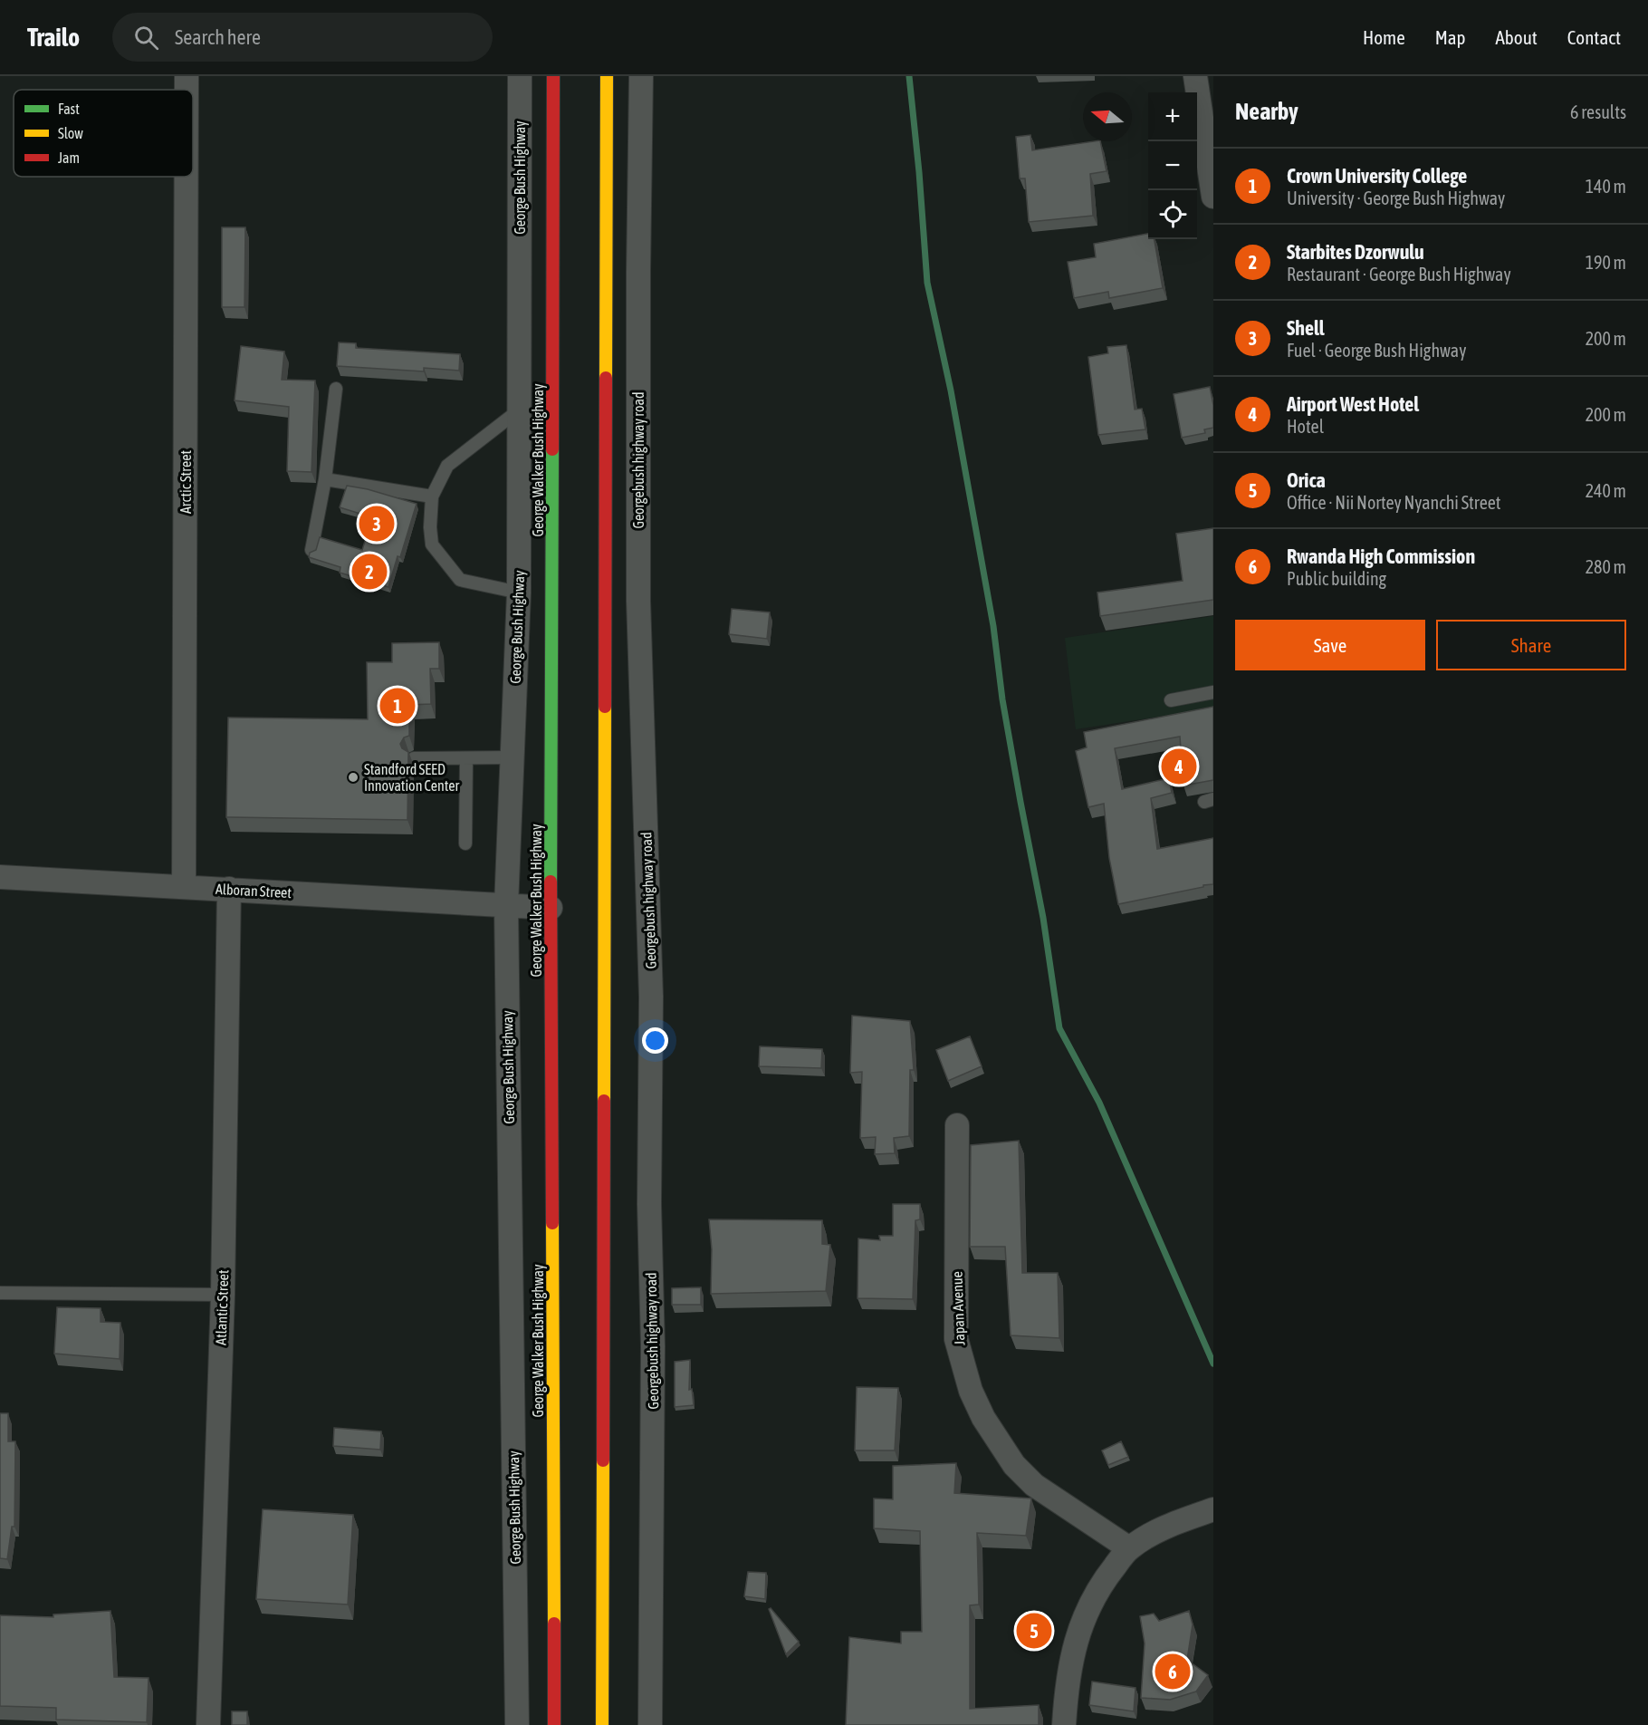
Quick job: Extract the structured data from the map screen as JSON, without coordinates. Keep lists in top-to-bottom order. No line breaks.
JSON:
{"streets":{"highway":["George Walker Bush Highway"],"street":["George Bush Highway","Georgebush highway road","Arctic Street","Alboran Street","Atlantic Street","Japan Avenue"]},"crossings":[["George Bush Highway","Alboran Street"],["George Walker Bush Highway","Alboran Street"],["Arctic Street","Alboran Street"],["Alboran Street","Atlantic Street"]],"places":["Standford SEED Innovation Center"],"legend":["Fast","Slow","Jam"],"north":"left","page":{"header":"Trailo","search":"Search here","nav":["Home","Map","About","Contact"],"heading":["Nearby","6 results"],"map_buttons":["+","−"],"list":[{"mark":"1","name":"Crown University College","note":"University · George Bush Highway","value":"140 m"},{"mark":"2","name":"Starbites Dzorwulu","note":"Restaurant · George Bush Highway","value":"190 m"},{"mark":"3","name":"Shell","note":"Fuel · George Bush Highway","value":"200 m"},{"mark":"4","name":"Airport West Hotel","note":"Hotel","value":"200 m"},{"mark":"5","name":"Orica","note":"Office · Nii Nortey Nyanchi Street","value":"240 m"},{"mark":"6","name":"Rwanda High Commission","note":"Public building","value":"280 m"}],"pins":["3","2","1","4","5","6"],"buttons":["Save","Share"]}}
